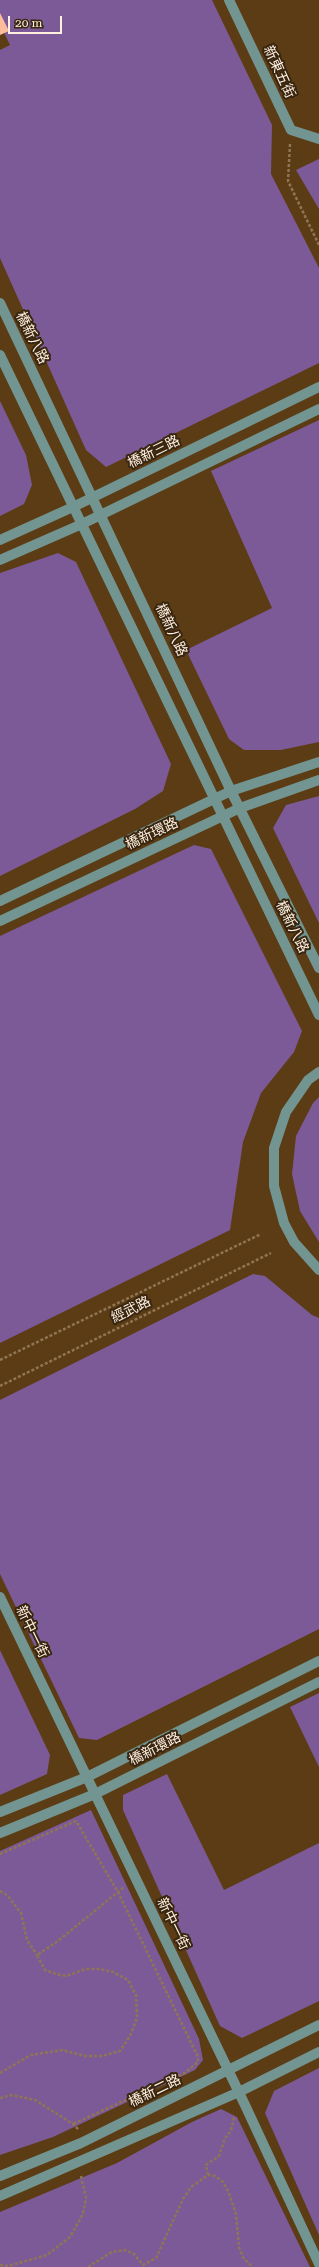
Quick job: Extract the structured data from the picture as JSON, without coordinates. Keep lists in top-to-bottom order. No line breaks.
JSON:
{"streets":{"street":["新東五街","橋新八路","橋新三路","橋新環路","新中一街","橋新二路"],"path":["經武路"]},"crossings":[["橋新八路","橋新三路"],["橋新八路","橋新環路"],["橋新環路","新中一街"],["新中一街","橋新二路"]],"scale_bar":"20 m"}
